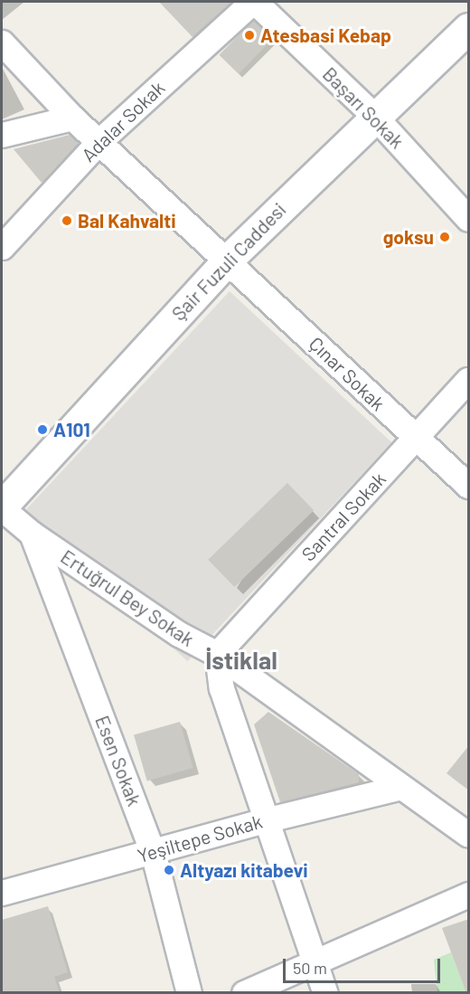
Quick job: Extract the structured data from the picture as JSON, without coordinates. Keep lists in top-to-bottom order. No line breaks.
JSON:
{"streets":{"main road":["Şair Fuzuli Caddesi"],"street":["Başarı Sokak","Adalar Sokak","Çınar Sokak","Santral Sokak","Ertuğrul Bey Sokak","Esen Sokak","Yeşiltepe Sokak"]},"crossings":[["Başarı Sokak","Adalar Sokak"],["Başarı Sokak","Şair Fuzuli Caddesi"],["Adalar Sokak","Çınar Sokak"],["Şair Fuzuli Caddesi","Çınar Sokak"],["Şair Fuzuli Caddesi","Ertuğrul Bey Sokak"],["Çınar Sokak","Santral Sokak"],["Santral Sokak","Ertuğrul Bey Sokak"],["Ertuğrul Bey Sokak","Esen Sokak"],["Ertuğrul Bey Sokak","Yeşiltepe Sokak"],["Esen Sokak","Yeşiltepe Sokak"]],"districts":["İstiklal"],"places":["Atesbasi Kebap","Bal Kahvalti","goksu","A101","Altyazı kitabevi"],"scale_bar":"50 m"}
